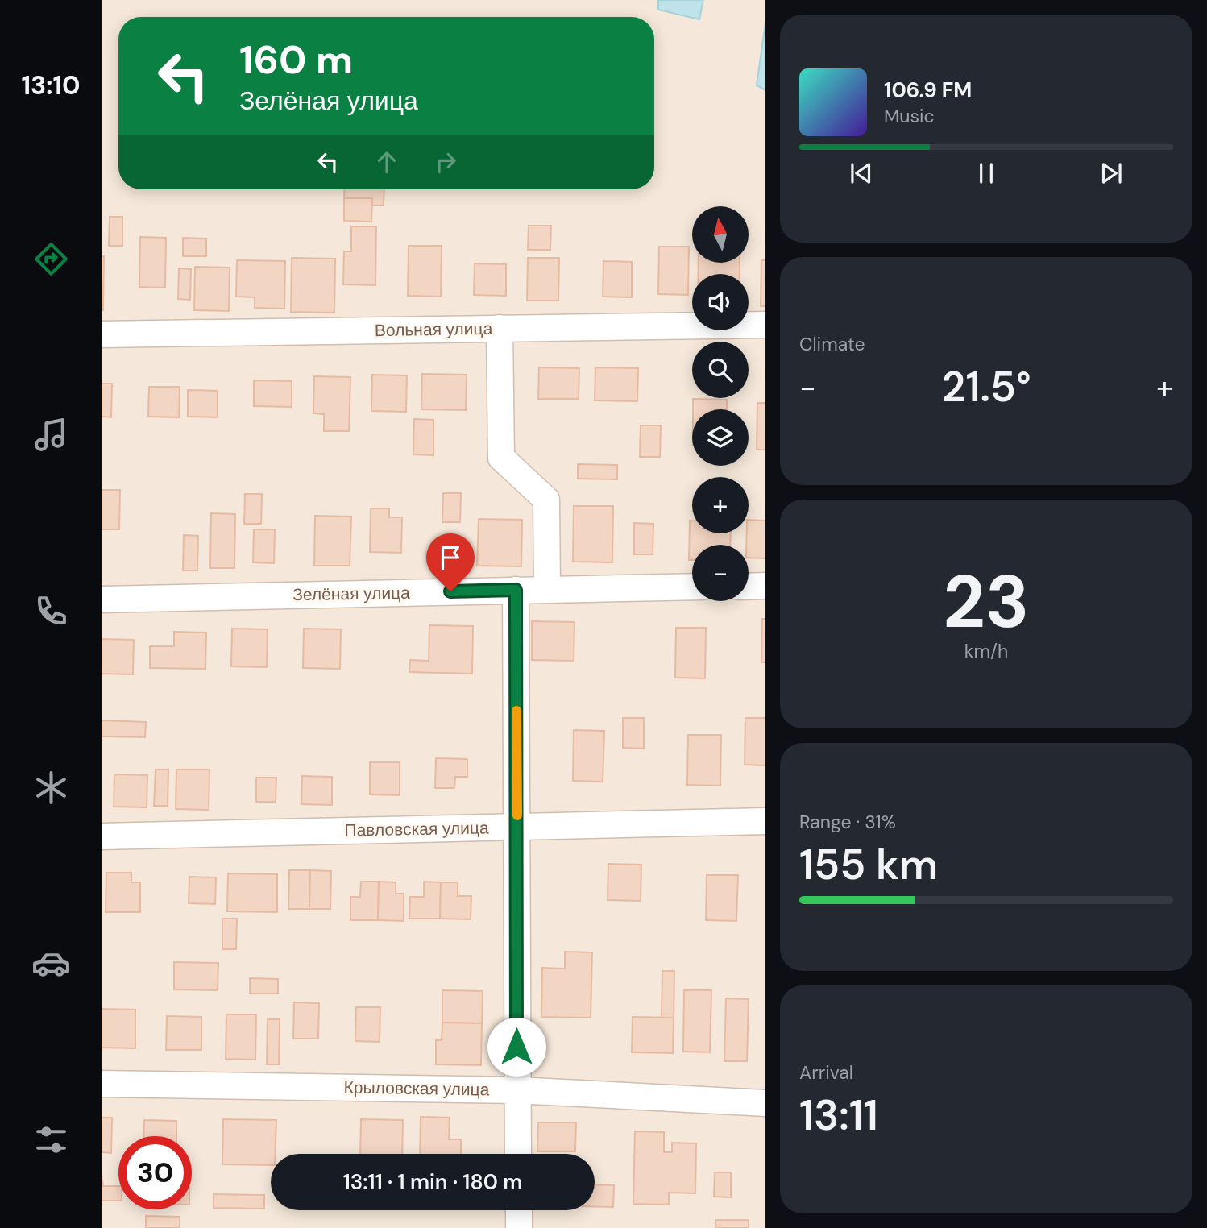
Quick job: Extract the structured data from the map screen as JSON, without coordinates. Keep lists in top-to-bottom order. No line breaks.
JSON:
{"streets":{"street":["Вольная улица","Зелёная улица","Павловская улица","Крыловская улица"]},"north":"top","page":{"tabs":"13:10","turn":["160 m","Зелёная улица"],"song":["106.9 FM","Music"],"map_buttons":["+","−"],"tile":["Climate",["23","km/h"],["Range · 31%","155 km"],["Arrival","13:11"]],"heat":["−","21.5°","+"],"limit":"30","trip":"13:11 · 1 min · 180 m"}}
